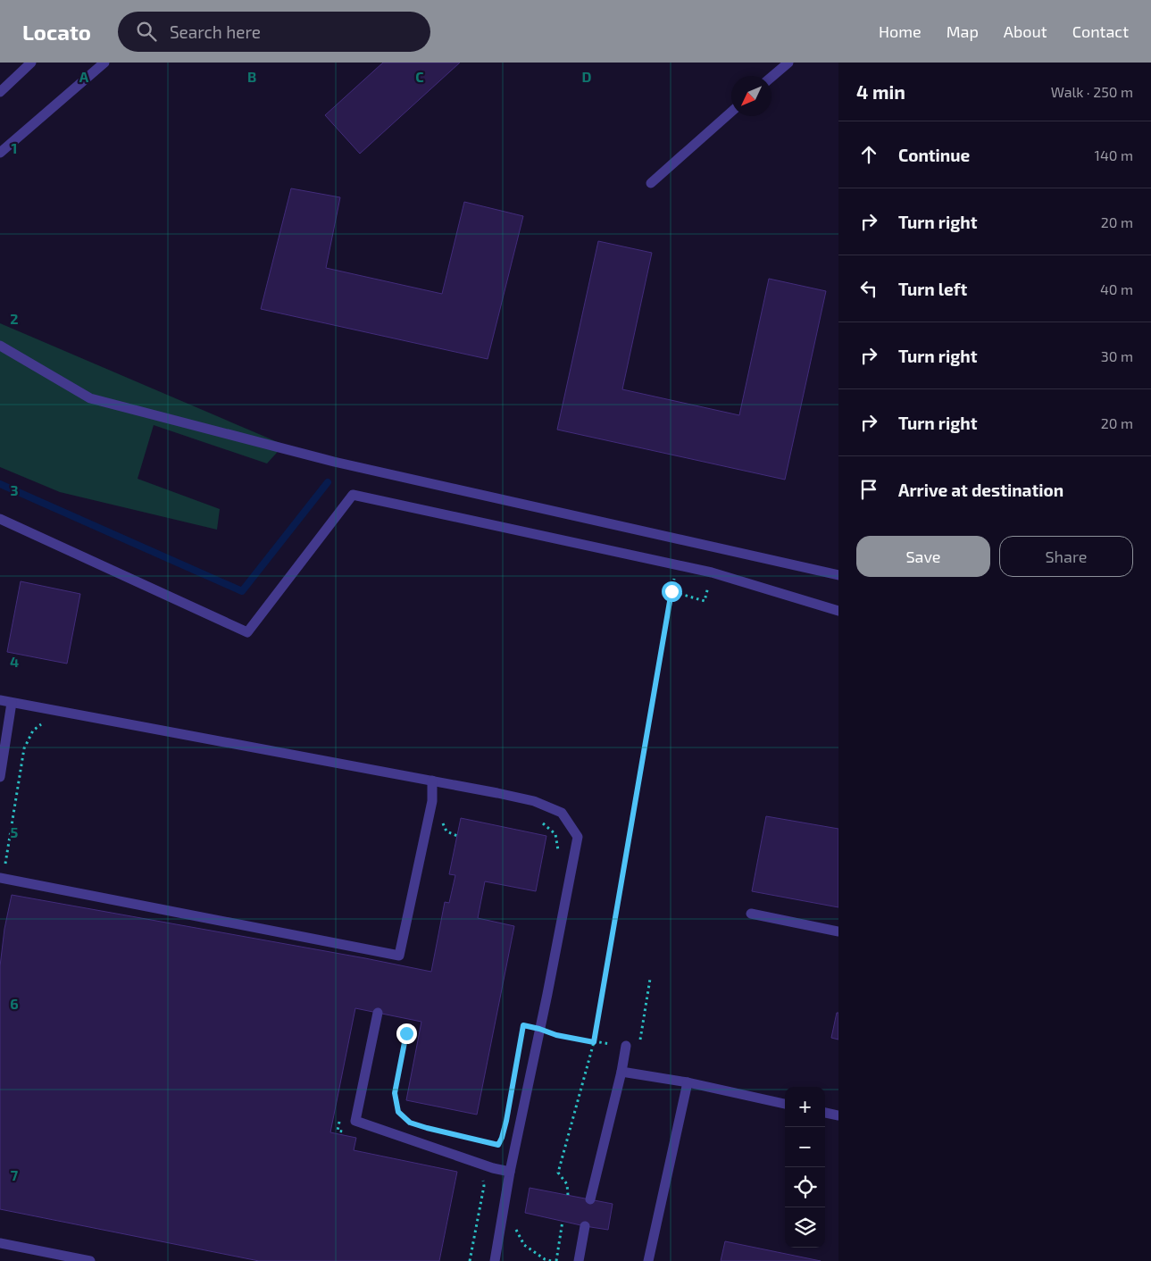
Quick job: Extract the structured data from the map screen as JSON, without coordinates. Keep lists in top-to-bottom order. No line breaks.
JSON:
{"north":"bottom left","page":{"header":"Locato","search":"Search here","nav":["Home","Map","About","Contact"],"heading":["4 min","Walk · 250 m"],"list":[["Continue","140 m"],["Turn right","20 m"],["Turn left","40 m"],["Turn right","30 m"],["Turn right","20 m"],"Arrive at destination"],"buttons":["Save","Share"],"map_buttons":["+","−"]},"grid":{"columns":["A","B","C","D"],"rows":["1","2","3","4","5","6","7"]}}
